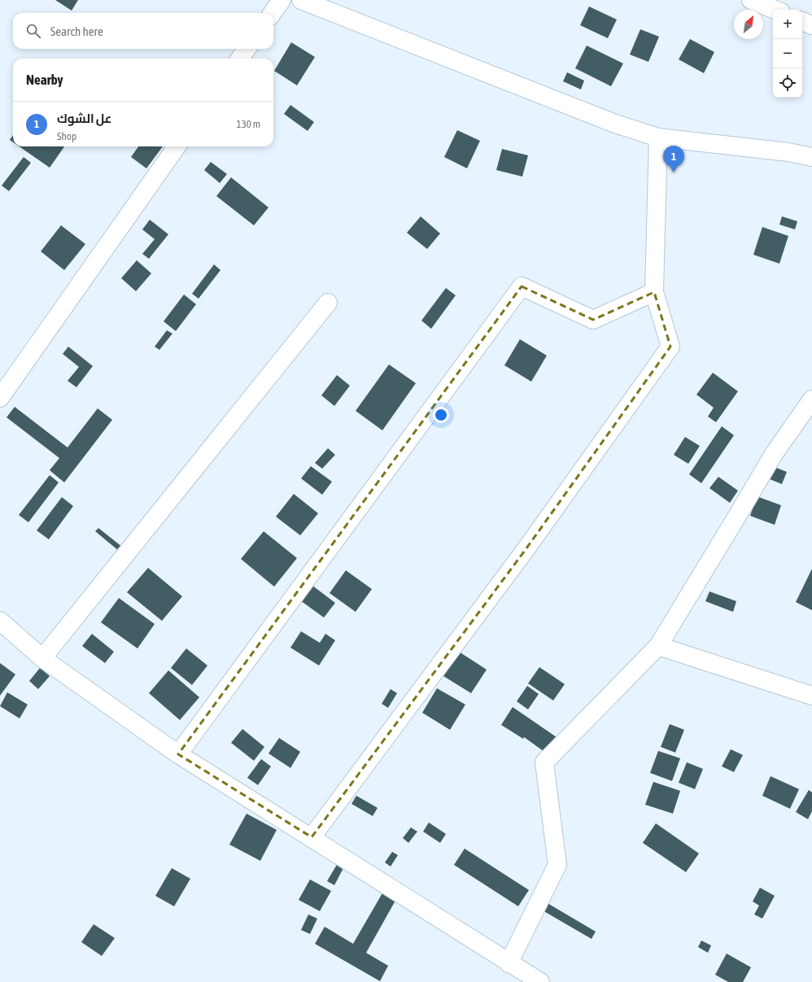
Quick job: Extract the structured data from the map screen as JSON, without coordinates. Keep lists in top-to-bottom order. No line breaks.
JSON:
{"north":"top right","page":{"map_buttons":["+","−"],"search":"Search here","heading":"Nearby","list":[{"mark":"1","name":"عل الشوك","note":"Shop","value":"130 m"}],"pins":"1"}}
